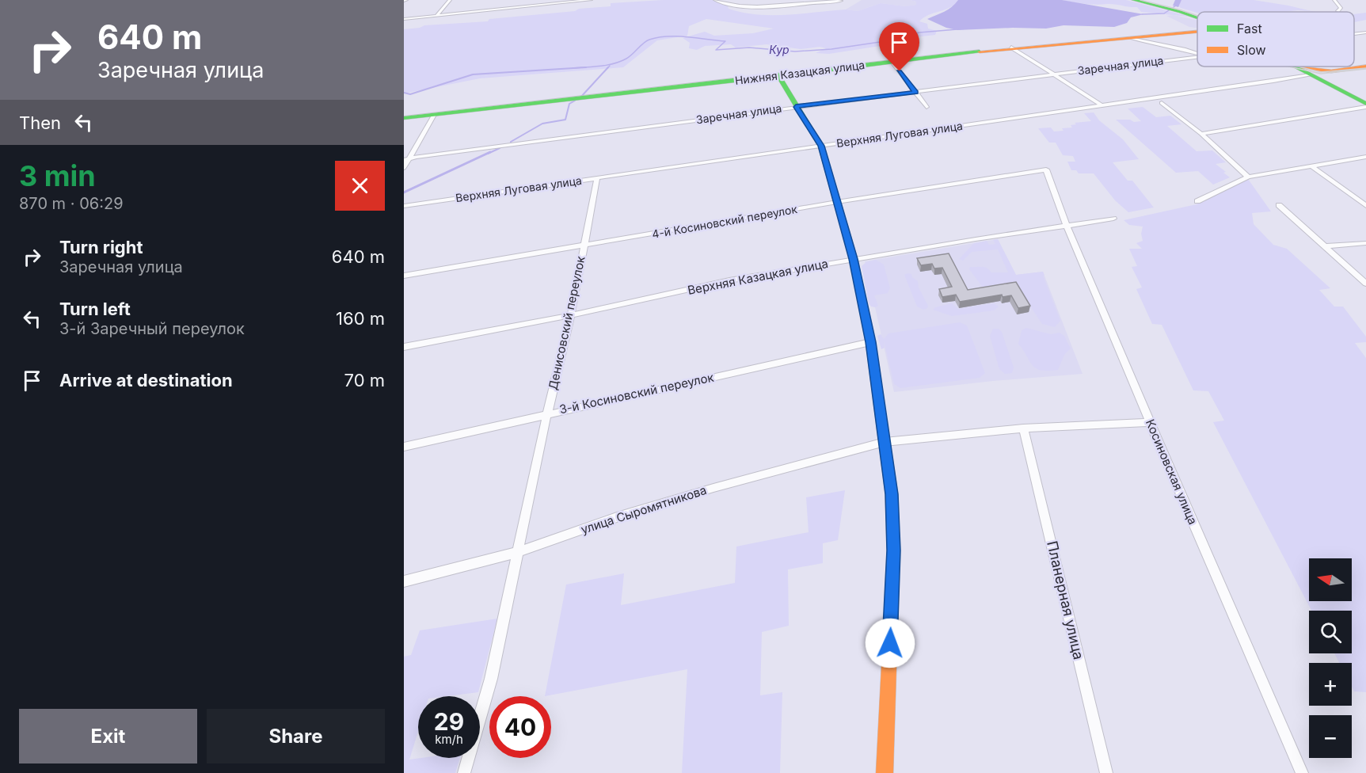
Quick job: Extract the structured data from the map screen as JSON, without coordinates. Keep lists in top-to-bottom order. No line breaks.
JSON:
{"streets":{"street":["Заречная улица","Нижняя Казацкая улица","Верхняя Луговая улица","4-й Косиновский переулок","Верхняя Казацкая улица","Денисовский переулок","3-й Косиновский переулок","Косиновская улица","улица Сыромятникова","Планерная улица"]},"crossings":[["Верхняя Луговая улица","Денисовский переулок"],["4-й Косиновский переулок","Денисовский переулок"],["4-й Косиновский переулок","Косиновская улица"],["Верхняя Казацкая улица","Денисовский переулок"],["Верхняя Казацкая улица","Косиновская улица"],["Денисовский переулок","3-й Косиновский переулок"],["Денисовский переулок","улица Сыромятникова"],["Косиновская улица","улица Сыромятникова"],["улица Сыромятникова","Планерная улица"]],"water":["Кур"],"legend":["Fast","Slow"],"north":"left","page":{"turn":["640 m","Заречная улица"],"then":"Then","heading":["3 min","870 m · 06:29"],"list":[{"name":"Turn right","note":"Заречная улица","value":"640 m"},{"name":"Turn left","note":"3-й Заречный переулок","value":"160 m"},{"name":"Arrive at destination","value":"70 m"}],"map_buttons":["+","−"],"speed":"29 km/h","limit":"40","buttons":["Exit","Share"]}}
